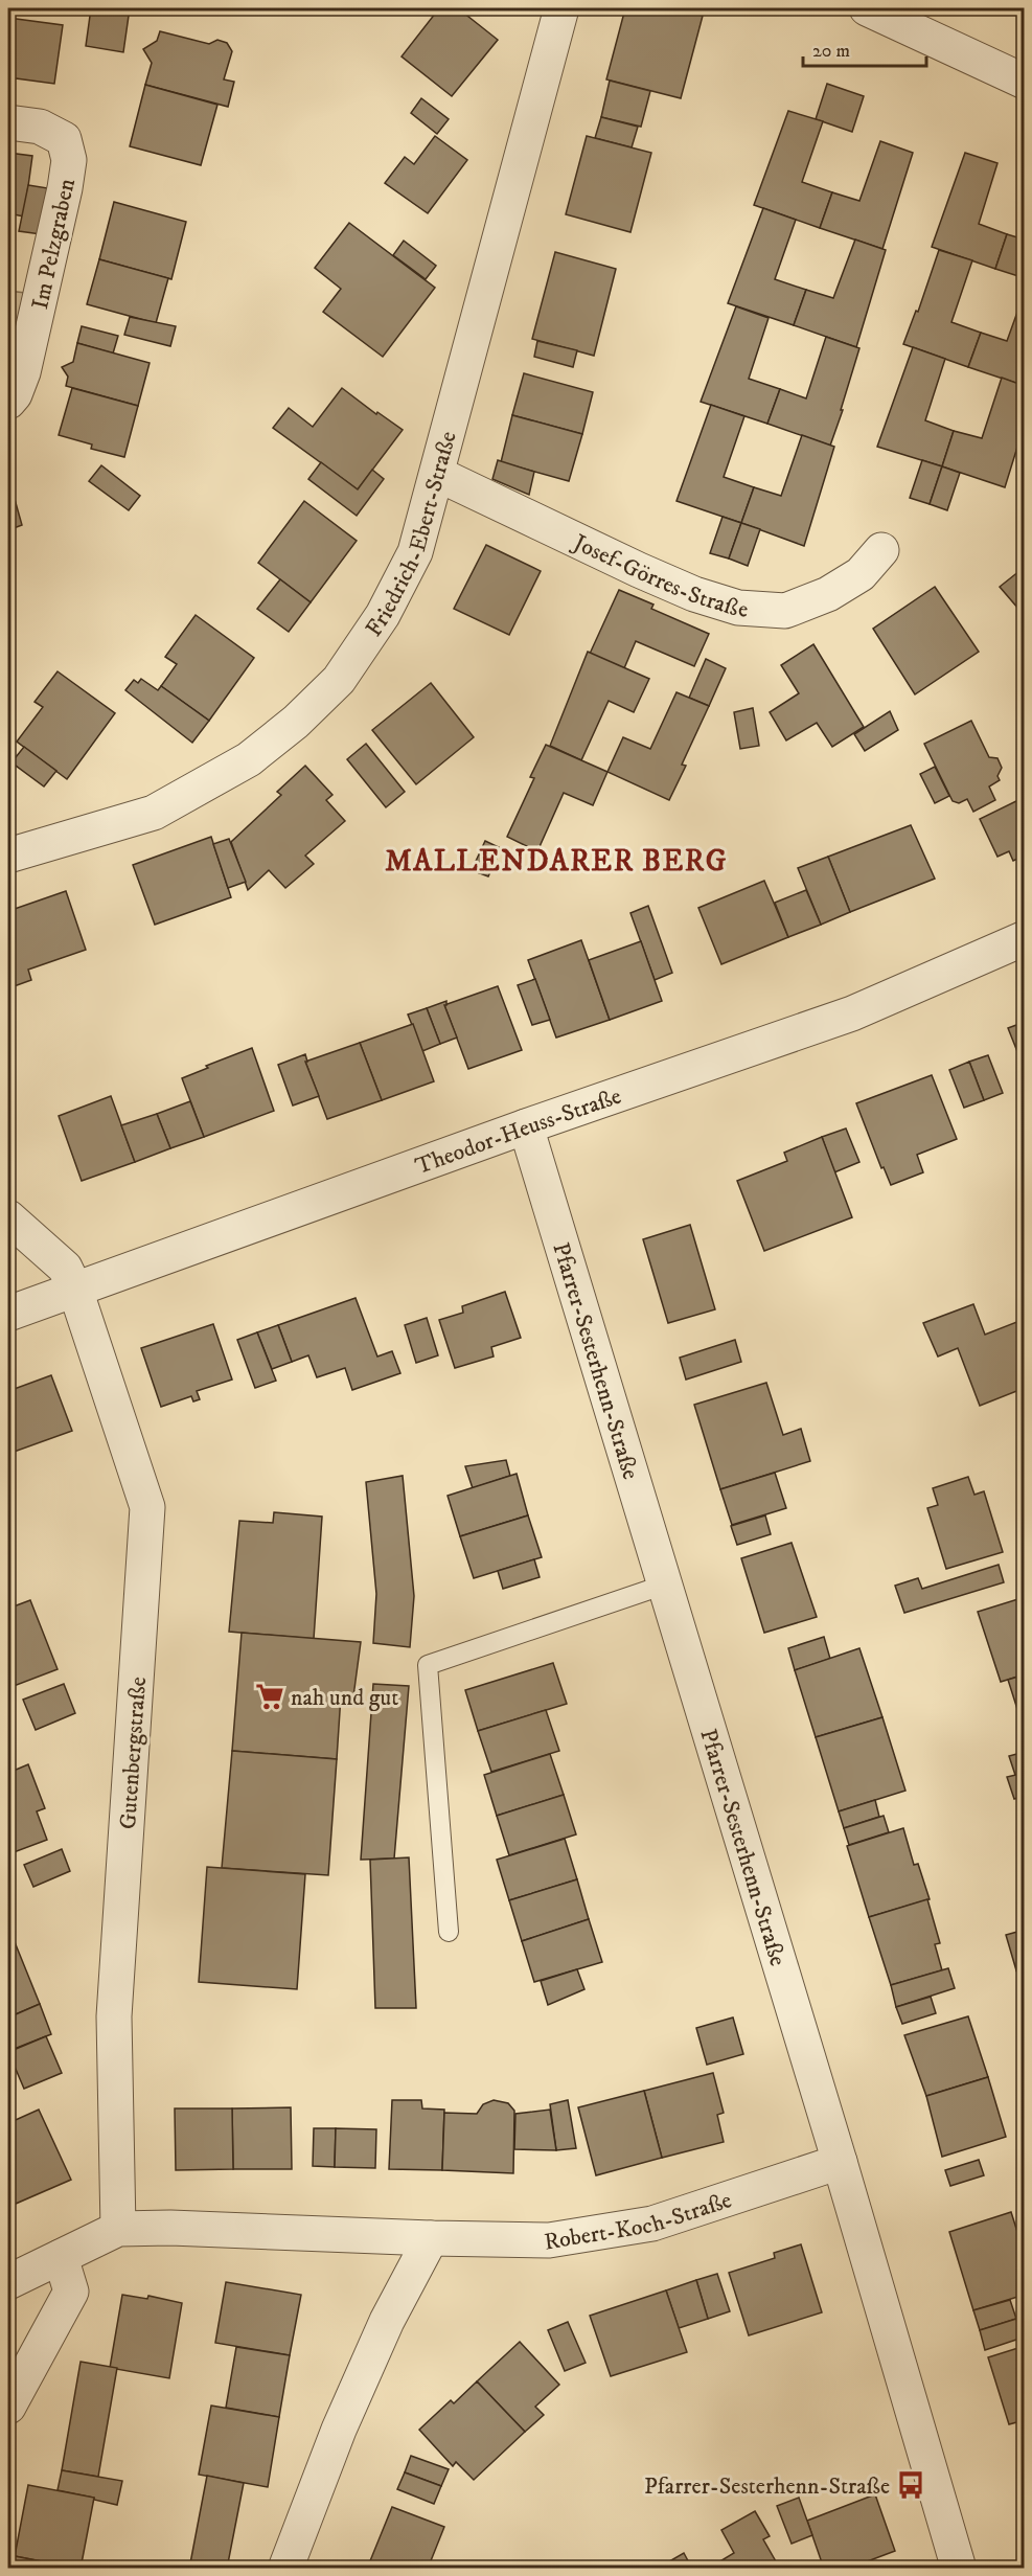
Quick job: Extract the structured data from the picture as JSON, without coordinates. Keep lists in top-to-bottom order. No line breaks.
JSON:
{"streets":{"street":["Im Pelzgraben","Friedrich-Ebert-Straße","Josef-Görres-Straße","Theodor-Heuss-Straße","Pfarrer-Sesterhenn-Straße","Gutenbergstraße","Robert-Koch-Straße"]},"crossings":[["Friedrich-Ebert-Straße","Josef-Görres-Straße"],["Theodor-Heuss-Straße","Pfarrer-Sesterhenn-Straße"],["Theodor-Heuss-Straße","Gutenbergstraße"],["Pfarrer-Sesterhenn-Straße","Robert-Koch-Straße"],["Gutenbergstraße","Robert-Koch-Straße"]],"districts":["MALLENDARER BERG"],"places":{"supermarket":["nah und gut"],"bus stop":["Pfarrer-Sesterhenn-Straße"]},"scale_bar":"20 m"}
